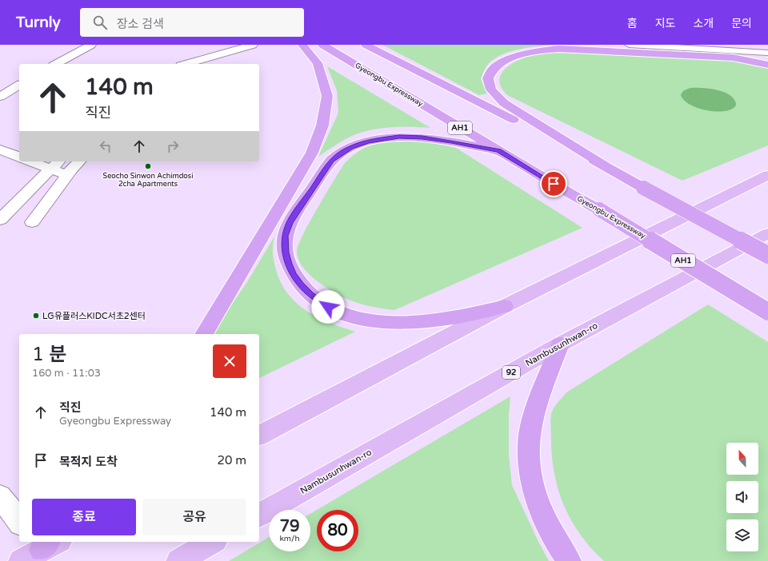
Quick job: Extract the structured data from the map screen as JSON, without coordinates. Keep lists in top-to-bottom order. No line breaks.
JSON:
{"streets":{"highway":["Gyeongbu Expressway","AH1"],"main road":["Nambusunhwan-ro","92"]},"places":["Seocho Sinwon Achimdosi 2cha Apartments","LG유플러스KIDC서초2센터"],"north":"top","page":{"header":"Turnly","search":"장소 검색","nav":["홈","지도","소개","문의"],"turn":["140 m","직진"],"heading":["1 분","160 m · 11:03"],"list":[{"name":"직진","note":"Gyeongbu Expressway","value":"140 m"},{"name":"목적지 도착","value":"20 m"}],"buttons":["종료","공유"],"speed":"79 km/h","limit":"80"}}
